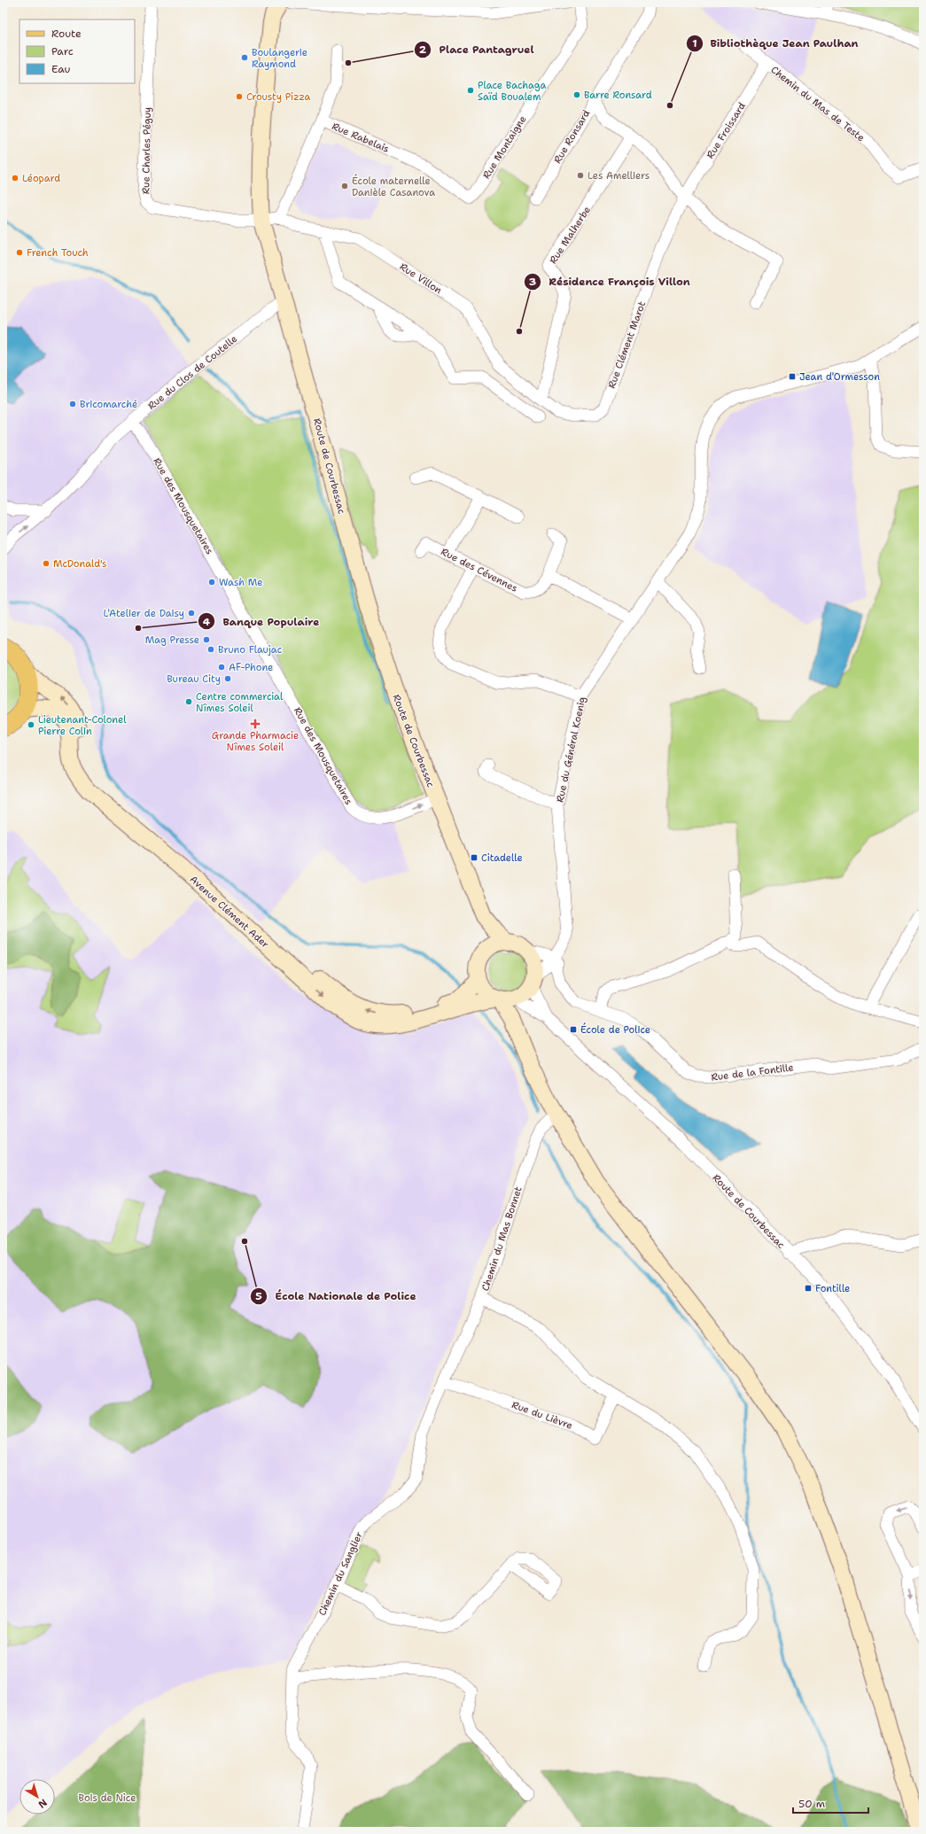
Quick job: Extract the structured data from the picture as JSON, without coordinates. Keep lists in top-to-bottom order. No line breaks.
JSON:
{"streets":{"street":["Chemin du Mas de Teste","Rue Froissard","Rue Ronsard","Rue Rabelais","Rue Montaigne","Rue Charles Péguy","Rue Malherbe","Rue Villon","Rue Clément Marot","Rue du Clos de Coutelle","Route de Courbessac","Rue des Mousquetaires","Rue des Cévennes","Rue du Général Koenig","Avenue Clément Ader","Rue de la Fontille","Chemin du Mas Bonnet","Rue du Lièvre","Chemin du Sanglier"]},"crossings":[["Chemin du Mas de Teste","Rue Froissard"],["Rue Froissard","Rue Clément Marot"],["Rue Rabelais","Rue Montaigne"],["Rue Rabelais","Rue Villon"],["Rue Charles Péguy","Route de Courbessac"],["Rue Malherbe","Rue Villon"],["Rue Malherbe","Rue Clément Marot"],["Rue Villon","Rue Clément Marot"],["Rue du Clos de Coutelle","Route de Courbessac"],["Rue du Clos de Coutelle","Rue des Mousquetaires"],["Route de Courbessac","Rue des Mousquetaires"],["Route de Courbessac","Rue du Général Koenig"],["Route de Courbessac","Avenue Clément Ader"],["Rue du Général Koenig","Avenue Clément Ader"],["Rue du Général Koenig","Rue de la Fontille"],["Chemin du Mas Bonnet","Rue du Lièvre"],["Chemin du Mas Bonnet","Chemin du Sanglier"],["Rue du Lièvre","Chemin du Sanglier"]],"one_way":["Rue des Mousquetaires"],"parks":["Bois de Nice"],"places":{"other":["Boulangerie Raymond","Place Pantagruel","Place Bachaga Saïd Boualem","Barre Ronsard","Crousty Pizza","Bibliothèque Jean Paulhan","Les Amelliers","Léopard","École maternelle Danièle Casanova","French Touch","Résidence François Villon","Bricomarché","McDonald's","Wash Me","L'Atelier de Daisy","Banque Populaire","Mag Presse","Bruno Flaujac","AF-Phone","Bureau City","Centre commercial Nîmes Soleil","Lieutenant-Colonel Pierre Colin","École Nationale de Police"],"transit":["Jean d'Ormesson","Citadelle","École de Police","Fontille"],"health":["Grande Pharmacie Nîmes Soleil"]},"legend":["Route","Parc","Eau"],"scale_bar":"50 m","north":"bottom right"}
